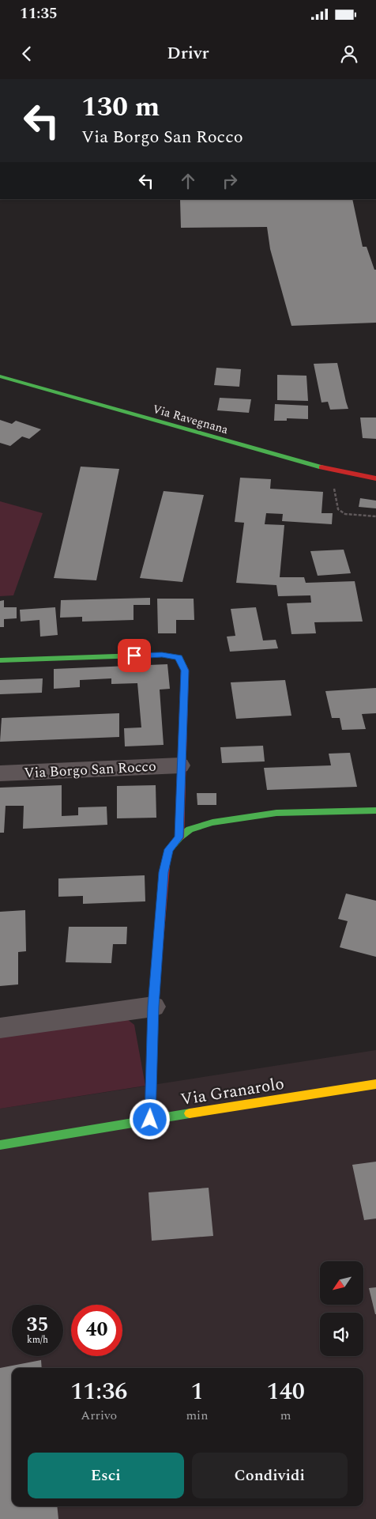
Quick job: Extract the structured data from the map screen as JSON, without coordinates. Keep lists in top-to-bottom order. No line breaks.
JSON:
{"streets":{"street":["Via Ravegnana","Via Borgo San Rocco","Via Granarolo"]},"north":"bottom left","page":{"status":"11:35","header":"Drivr","turn":["130 m","Via Borgo San Rocco"],"speed":"35 km/h","limit":"40","eta":["11:36","Arrivo","1","min","140","m"],"buttons":["Esci","Condividi"]}}
